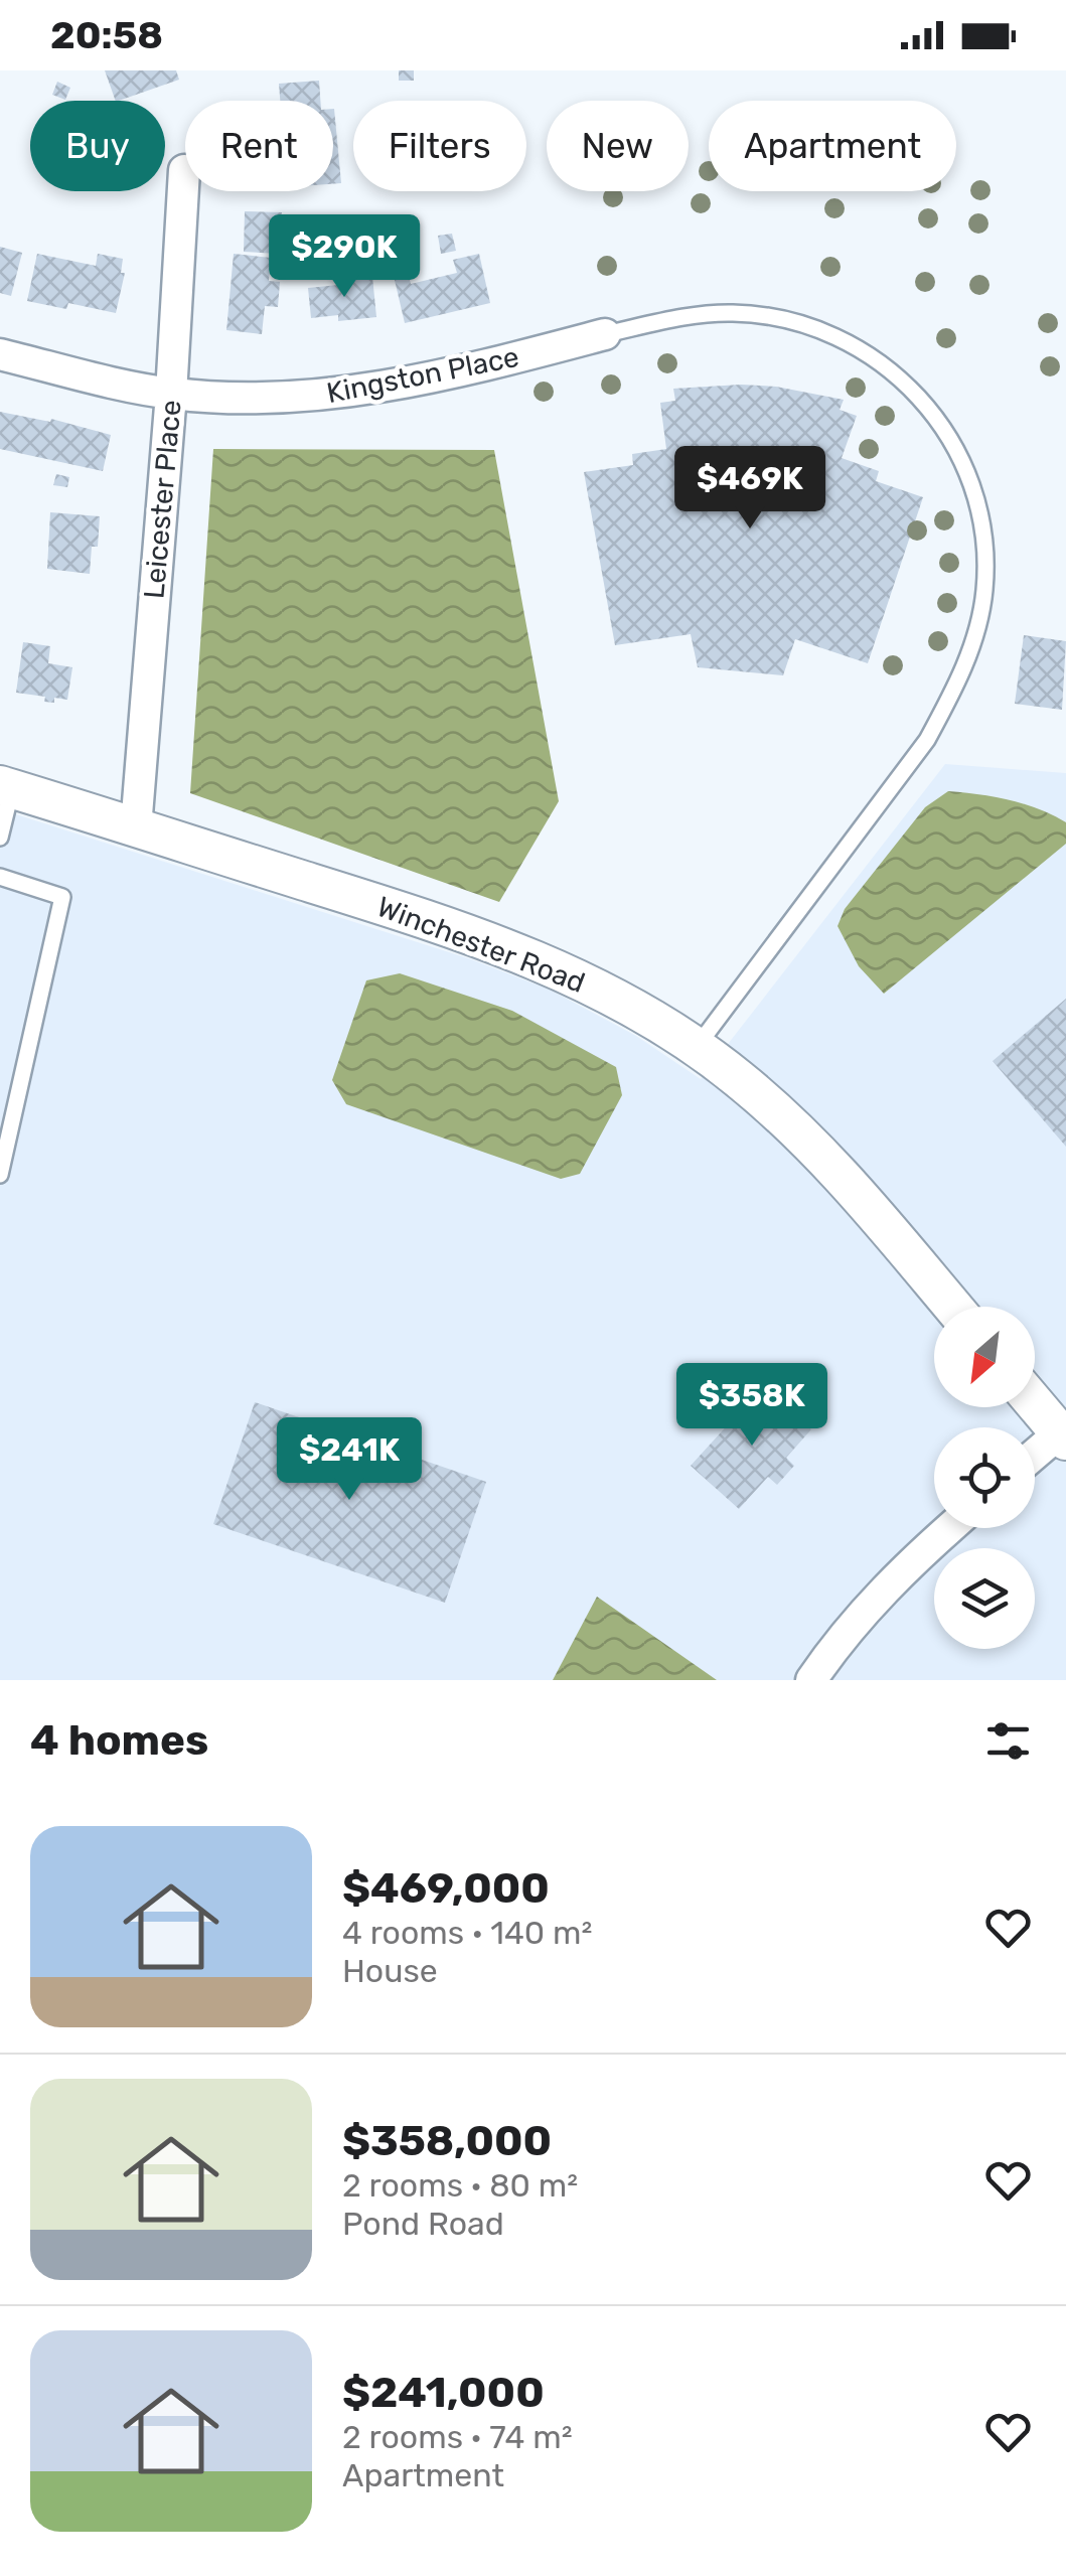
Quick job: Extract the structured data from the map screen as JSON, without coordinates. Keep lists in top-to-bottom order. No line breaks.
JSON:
{"streets":{"street":["Kingston Place","Leicester Place","Winchester Road"]},"crossings":[["Kingston Place","Leicester Place"],["Leicester Place","Winchester Road"]],"north":"bottom left","page":{"status":"20:58","chip":["Buy","Rent","Filters","New","Apartment"],"price":["$290K","$469K","$358K","$241K"],"heading":"4 homes","list":[{"name":"$469,000","note":"4 rooms · 140 m² · House"},{"name":"$358,000","note":"2 rooms · 80 m² · Pond Road"},{"name":"$241,000","note":"2 rooms · 74 m² · Apartment"}]}}
